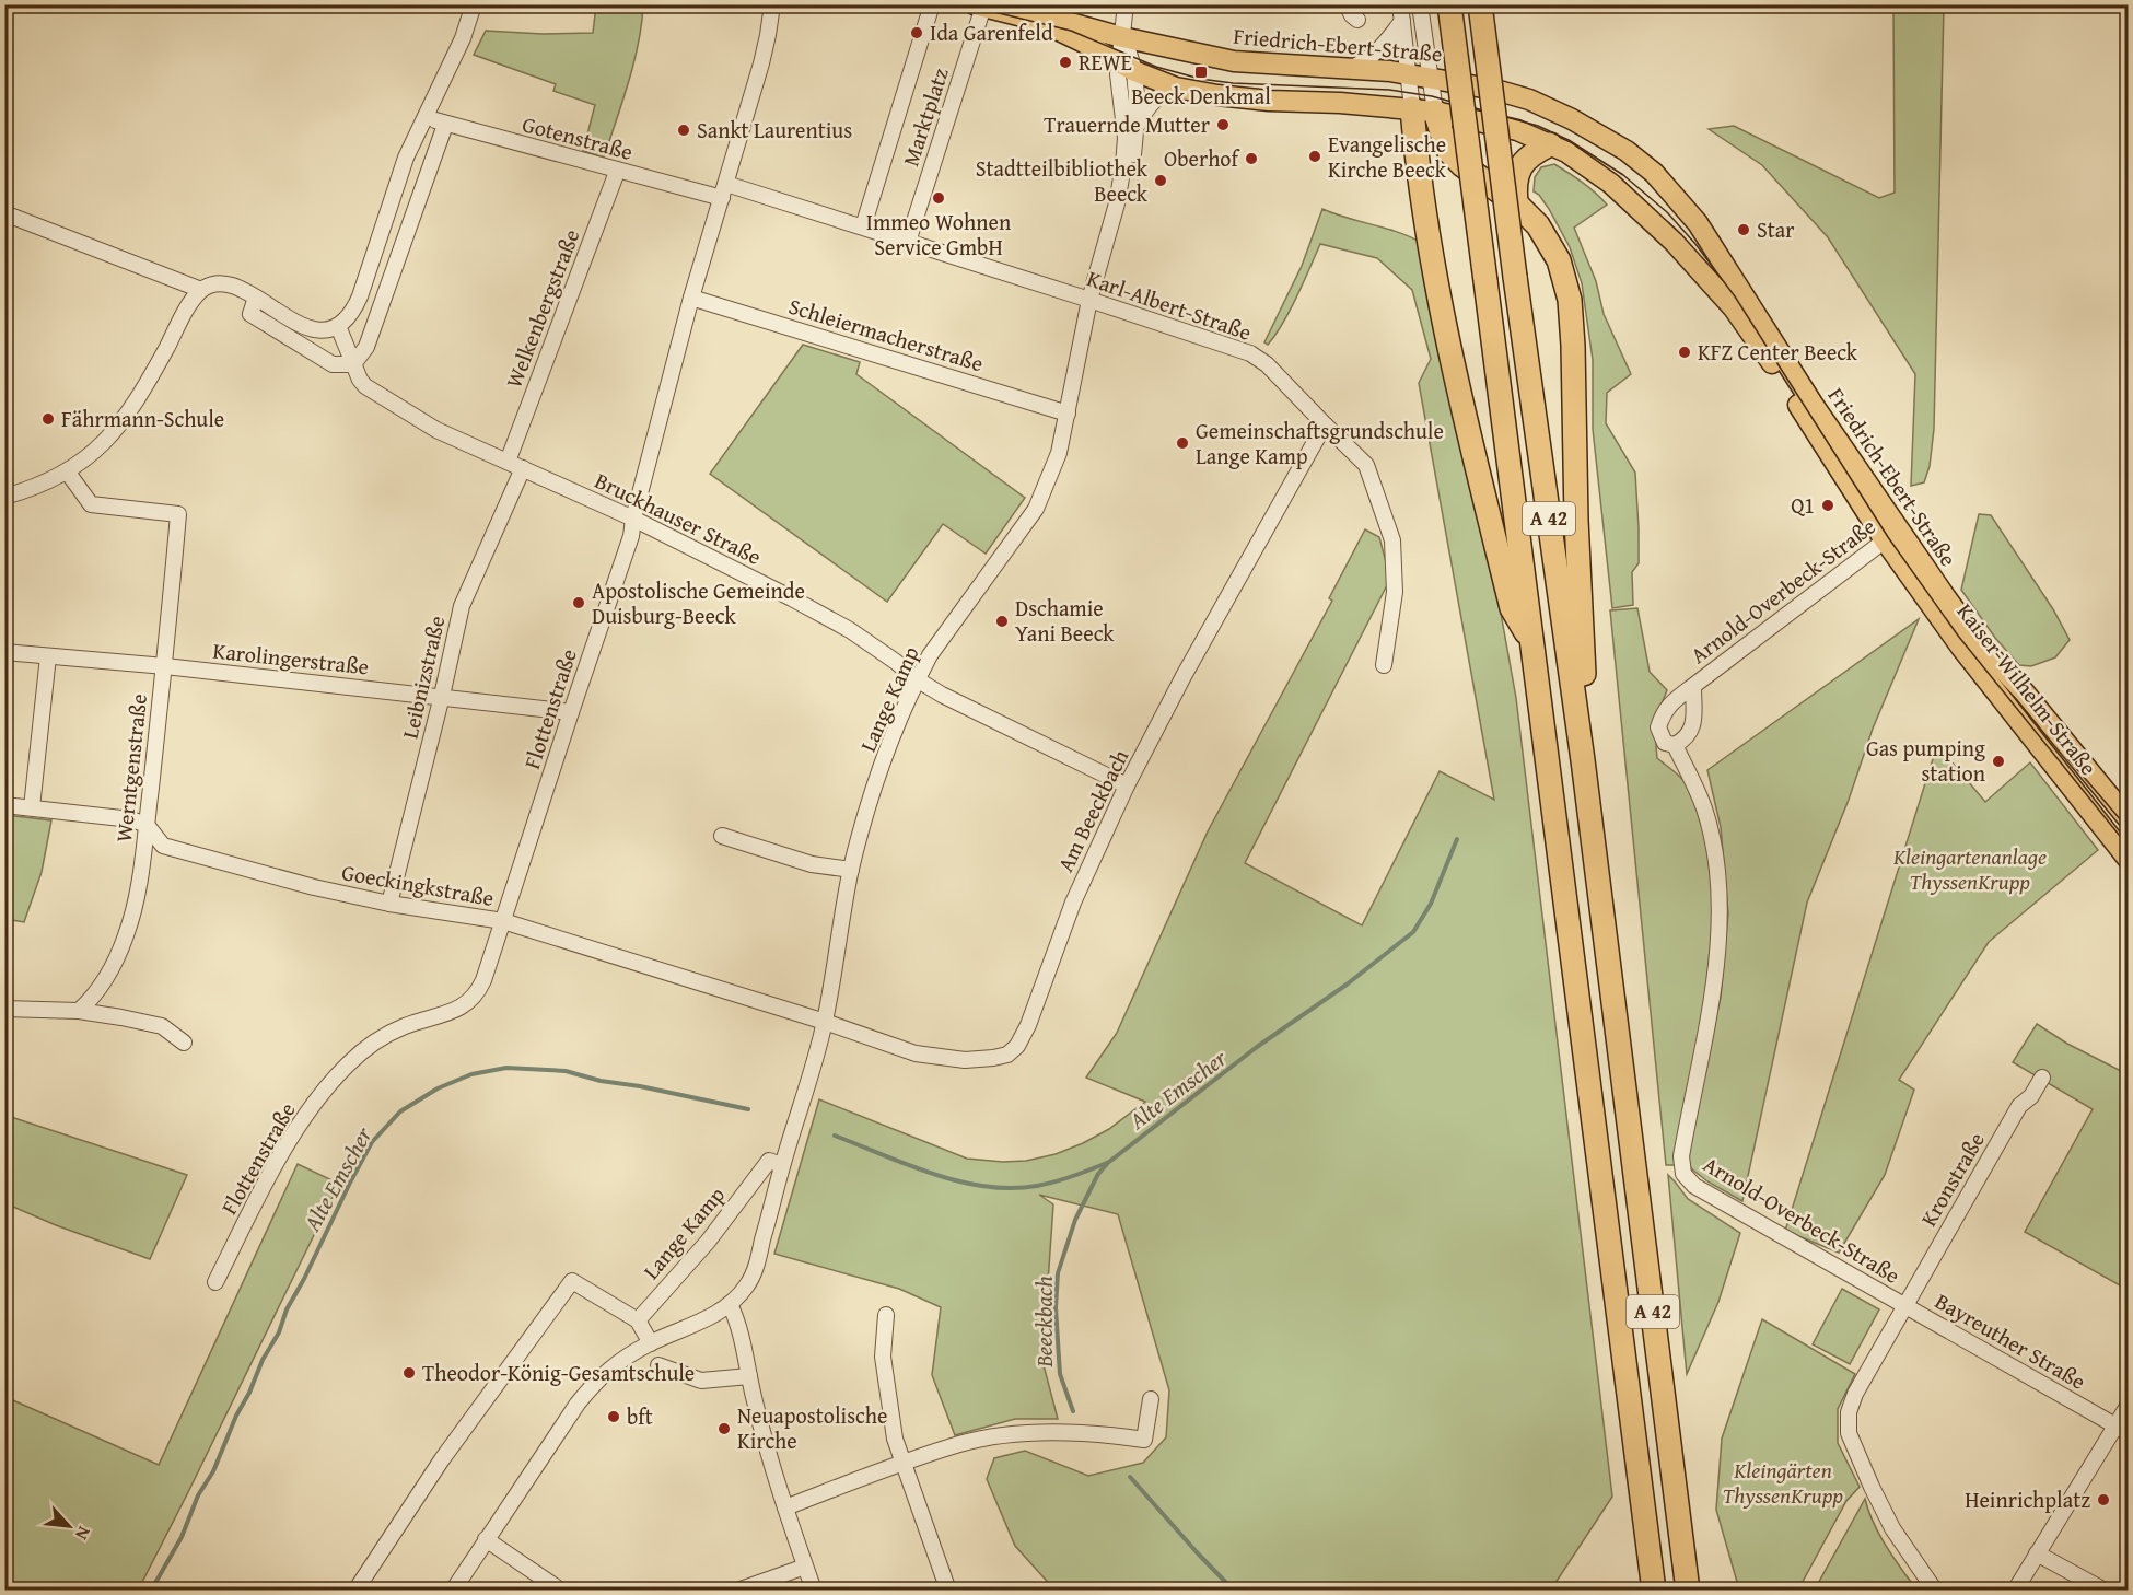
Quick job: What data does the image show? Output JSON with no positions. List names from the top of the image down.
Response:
{
  "streets": {
    "highway": ["A 42"],
    "main road": ["Friedrich-Ebert-Straße", "Kaiser-Wilhelm-Straße"],
    "street": [
      "Marktplatz",
      "Gotenstraße",
      "Karl-Albert-Straße",
      "Welkenbergstraße",
      "Schleiermacherstraße",
      "Bruckhauser Straße",
      "Arnold-Overbeck-Straße",
      "Karolingerstraße",
      "Leibnizstraße",
      "Lange Kamp",
      "Flottenstraße",
      "Werntgenstraße",
      "Am Beeckbach",
      "Goeckingkstraße",
      "Kronstraße",
      "Bayreuther Straße"
    ]
  },
  "crossings": [
    ["Friedrich-Ebert-Straße", "Marktplatz"],
    ["Friedrich-Ebert-Straße", "Arnold-Overbeck-Straße"],
    ["Friedrich-Ebert-Straße", "Kaiser-Wilhelm-Straße"],
    ["Friedrich-Ebert-Straße", "Lange Kamp"],
    ["Marktplatz", "Karl-Albert-Straße"],
    ["Gotenstraße", "Karl-Albert-Straße"],
    ["Gotenstraße", "Welkenbergstraße"],
    ["Gotenstraße", "Flottenstraße"],
    ["Karl-Albert-Straße", "Lange Kamp"],
    ["Karl-Albert-Straße", "Flottenstraße"],
    ["Karl-Albert-Straße", "Am Beeckbach"],
    ["Welkenbergstraße", "Bruckhauser Straße"],
    ["Schleiermacherstraße", "Lange Kamp"],
    ["Schleiermacherstraße", "Flottenstraße"],
    ["Bruckhauser Straße", "Leibnizstraße"],
    ["Bruckhauser Straße", "Lange Kamp"],
    ["Bruckhauser Straße", "Flottenstraße"],
    ["Bruckhauser Straße", "Am Beeckbach"],
    ["Arnold-Overbeck-Straße", "Kronstraße"],
    ["Arnold-Overbeck-Straße", "Bayreuther Straße"],
    ["Karolingerstraße", "Leibnizstraße"],
    ["Karolingerstraße", "Flottenstraße"],
    ["Karolingerstraße", "Werntgenstraße"],
    ["Leibnizstraße", "Goeckingkstraße"],
    ["Lange Kamp", "Am Beeckbach"],
    ["Lange Kamp", "Goeckingkstraße"],
    ["Flottenstraße", "Goeckingkstraße"],
    ["Werntgenstraße", "Goeckingkstraße"],
    ["Am Beeckbach", "Goeckingkstraße"],
    ["Kronstraße", "Bayreuther Straße"]
  ],
  "water": ["Alte Emscher", "Beeckbach"],
  "parks": ["Kleingartenanlage ThyssenKrupp", "Kleingärten ThyssenKrupp"],
  "places": {
    "other": [
      "Ida Garenfeld",
      "REWE",
      "Trauernde Mutter",
      "Sankt Laurentius",
      "Evangelische Kirche Beeck",
      "Oberhof",
      "Stadtteilbibliothek Beeck",
      "Immeo Wohnen Service GmbH",
      "Star",
      "KFZ Center Beeck",
      "Fährmann-Schule",
      "Gemeinschaftsgrundschule Lange Kamp",
      "Q1",
      "Apostolische Gemeinde Duisburg-Beeck",
      "Dschamie Yani Beeck",
      "Gas pumping station",
      "Theodor-König-Gesamtschule",
      "bft",
      "Neuapostolische Kirche",
      "Heinrichplatz"
    ],
    "transit": ["Beeck Denkmal"]
  },
  "north": "bottom right"
}
